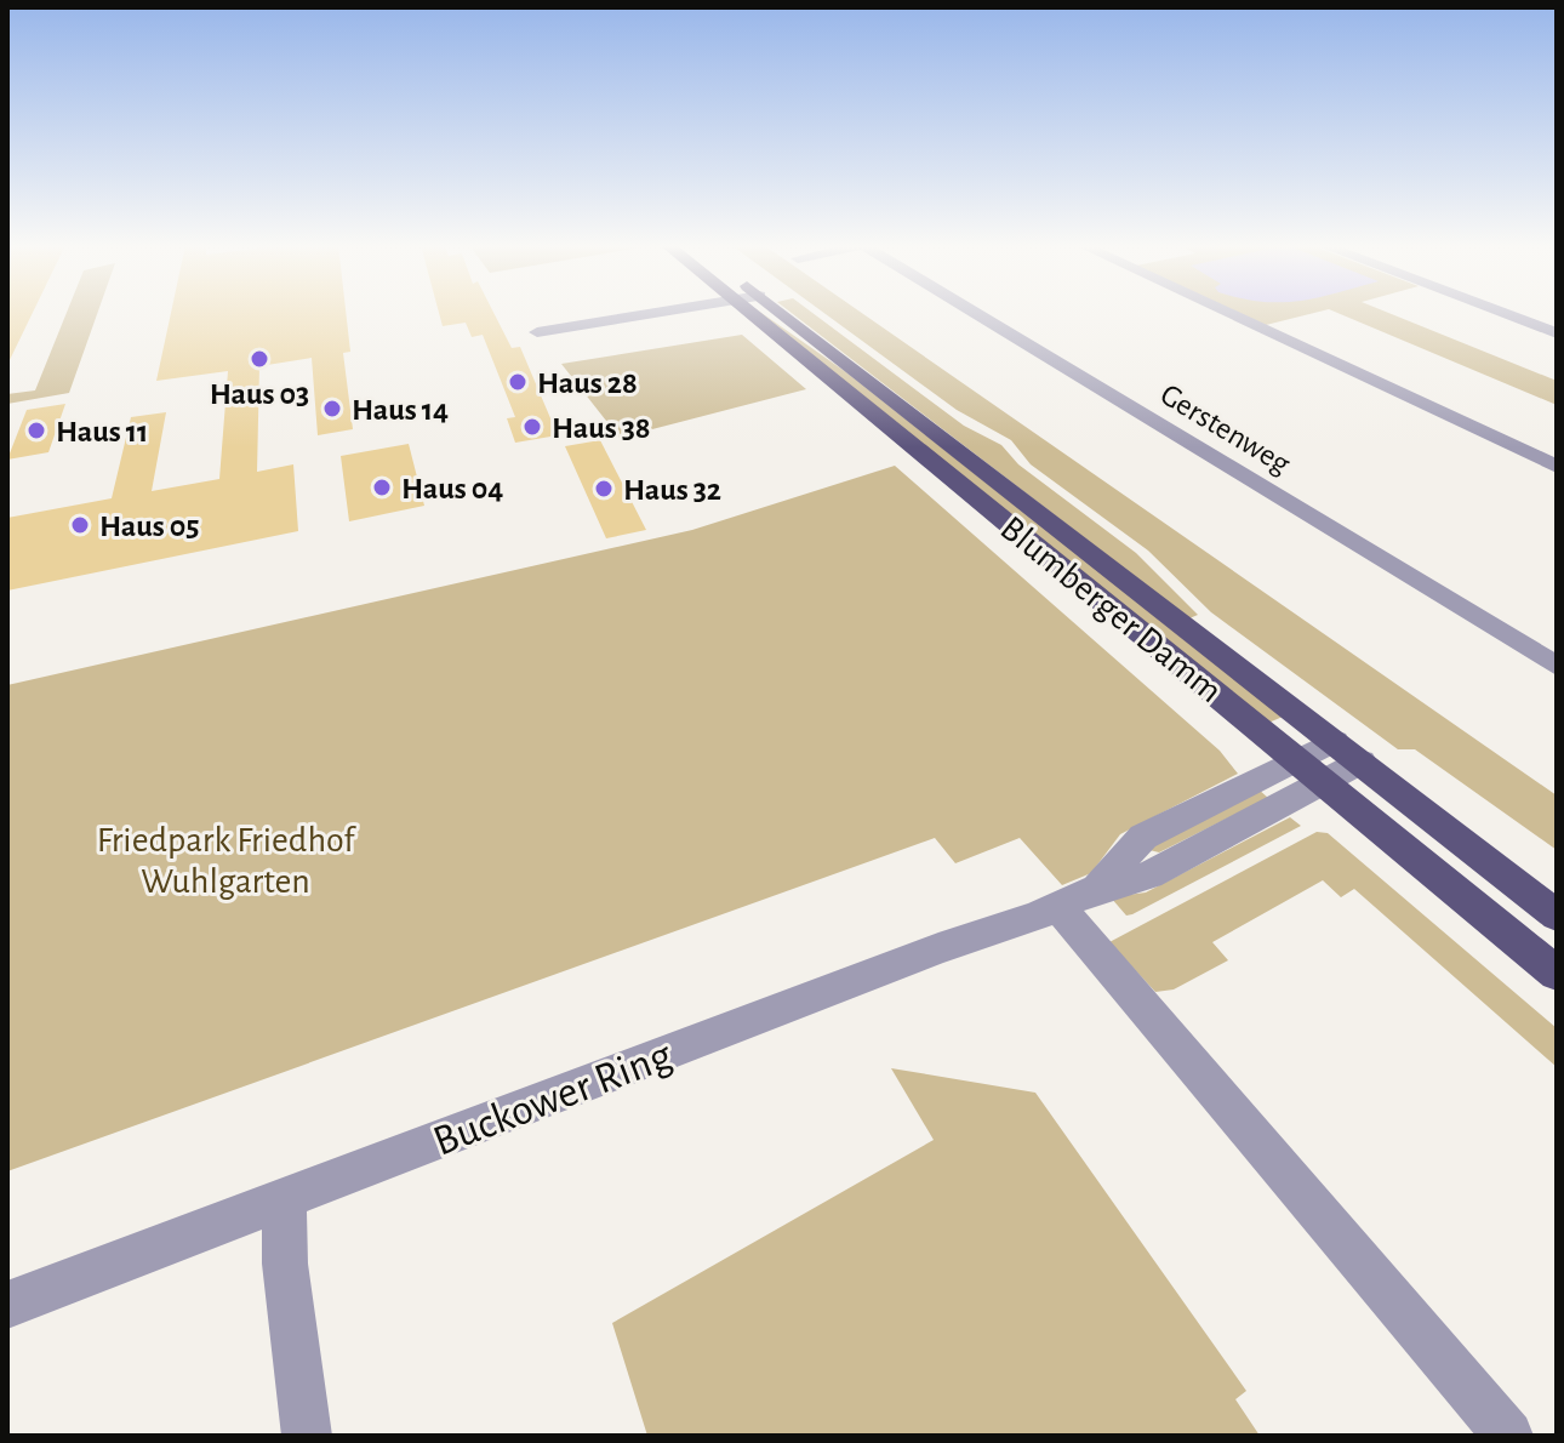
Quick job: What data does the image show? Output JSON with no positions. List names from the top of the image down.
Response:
{
  "streets": {
    "main road": ["Blumberger Damm"],
    "street": ["Gerstenweg", "Buckower Ring"]
  },
  "crossings": [
    ["Blumberger Damm", "Buckower Ring"]
  ],
  "parks": ["Friedpark Friedhof Wuhlgarten"],
  "places": [
    "Haus 03",
    "Haus 28",
    "Haus 14",
    "Haus 38",
    "Haus 11",
    "Haus 04",
    "Haus 32",
    "Haus 05"
  ]
}
